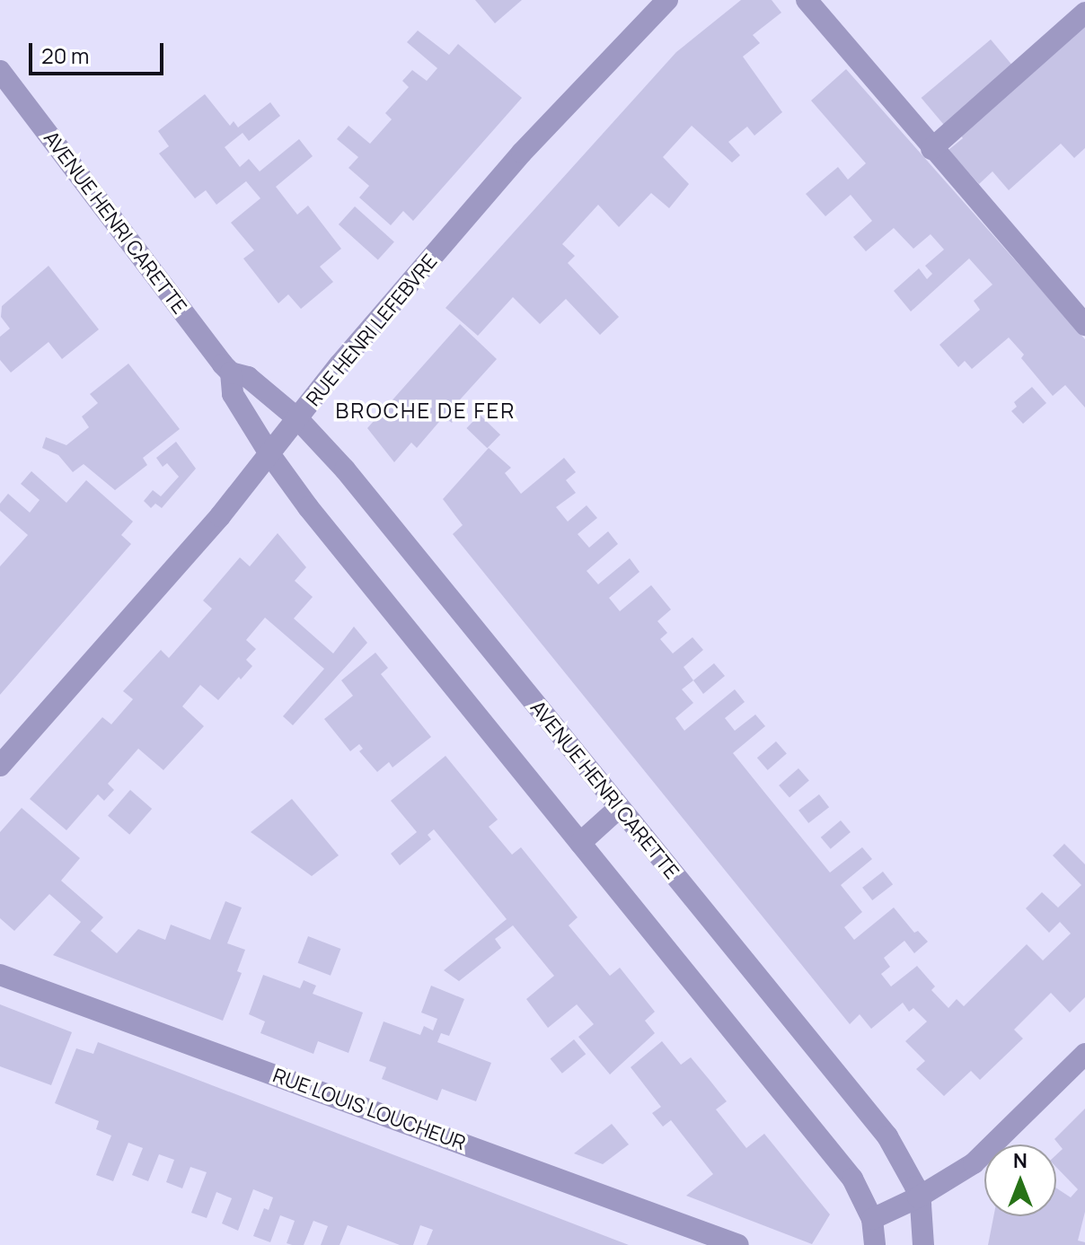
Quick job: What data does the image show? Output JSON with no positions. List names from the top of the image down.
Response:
{
  "streets": {
    "street": ["AVENUE HENRI CARETTE", "RUE HENRI LEFEBVRE", "RUE LOUIS LOUCHEUR"]
  },
  "crossings": [
    ["AVENUE HENRI CARETTE", "RUE HENRI LEFEBVRE"]
  ],
  "districts": ["BROCHE DE FER"],
  "scale_bar": "20 m",
  "north": "top"
}
